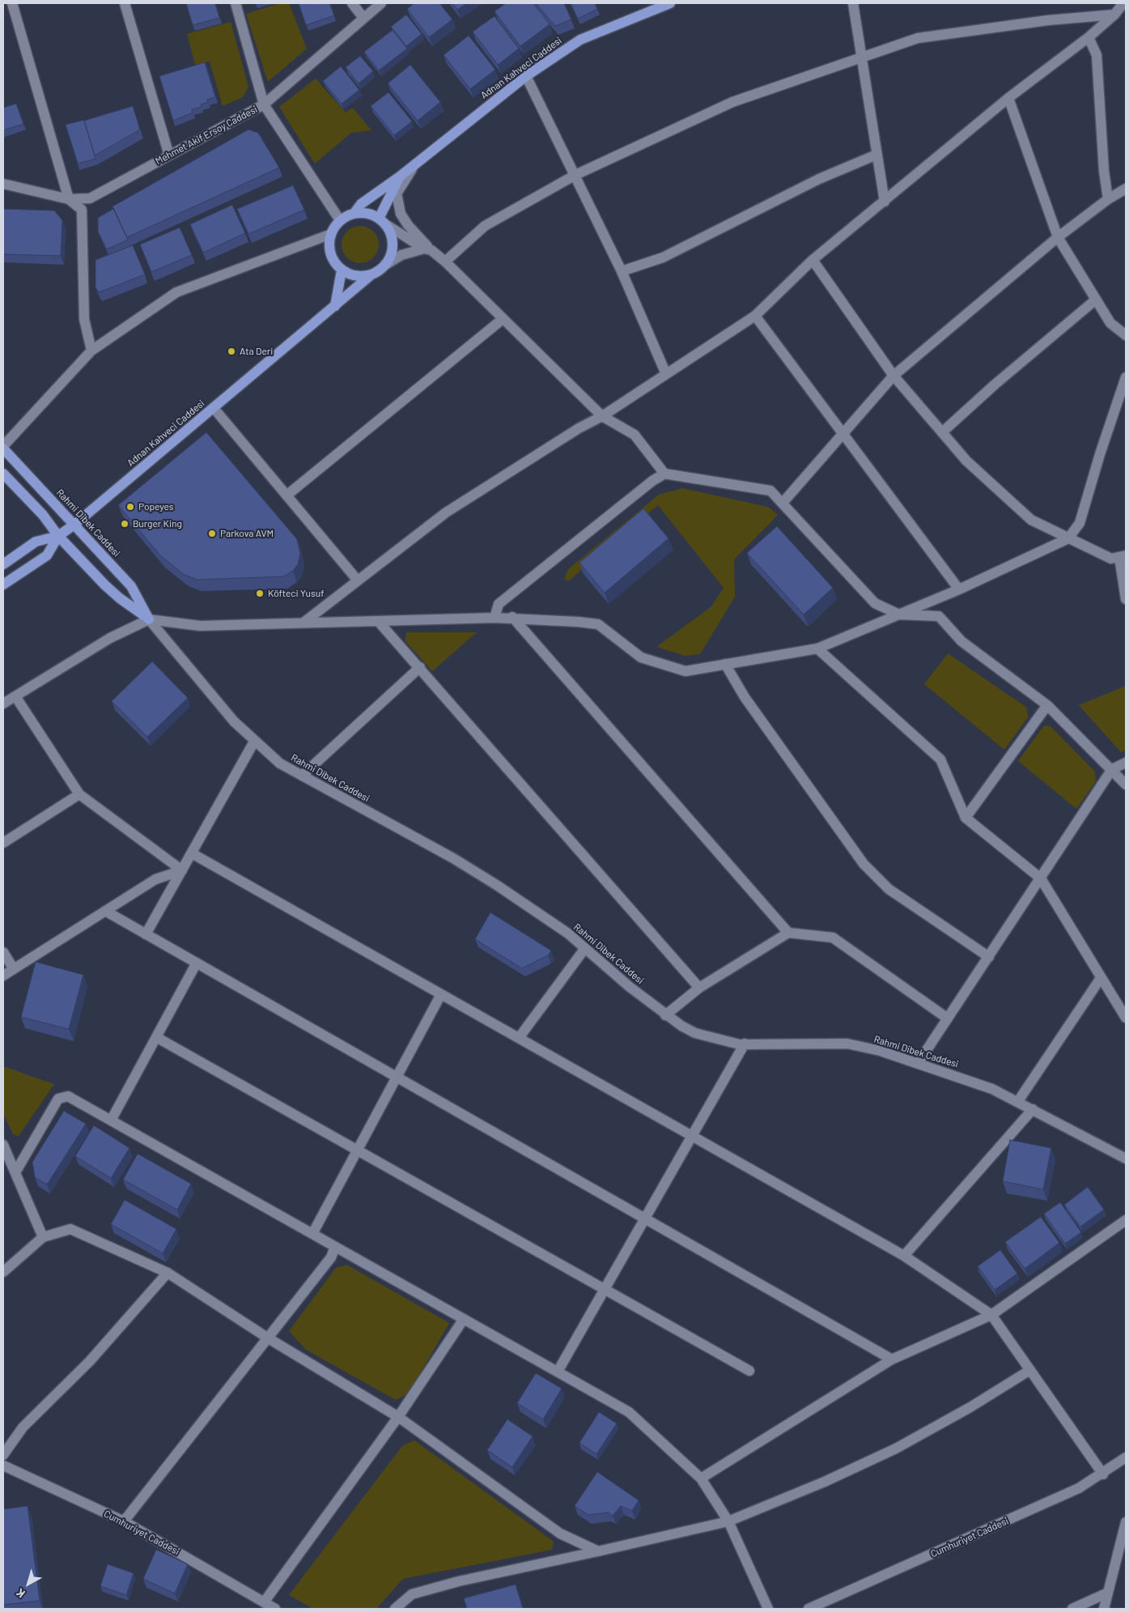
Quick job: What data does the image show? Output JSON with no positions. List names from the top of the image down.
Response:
{
  "streets": {
    "main road": ["Adnan Kahveci Caddesi", "Rahmi Dibek Caddesi"],
    "street": ["Mehmet Akif Ersoy Caddesi", "Cumhuriyet Caddesi"]
  },
  "crossings": [
    ["Adnan Kahveci Caddesi", "Rahmi Dibek Caddesi"]
  ],
  "places": [
    "Ata Deri",
    "Popeyes",
    "Burger King",
    "Parkova AVM",
    "Köfteci Yusuf"
  ],
  "north": "bottom left"
}
